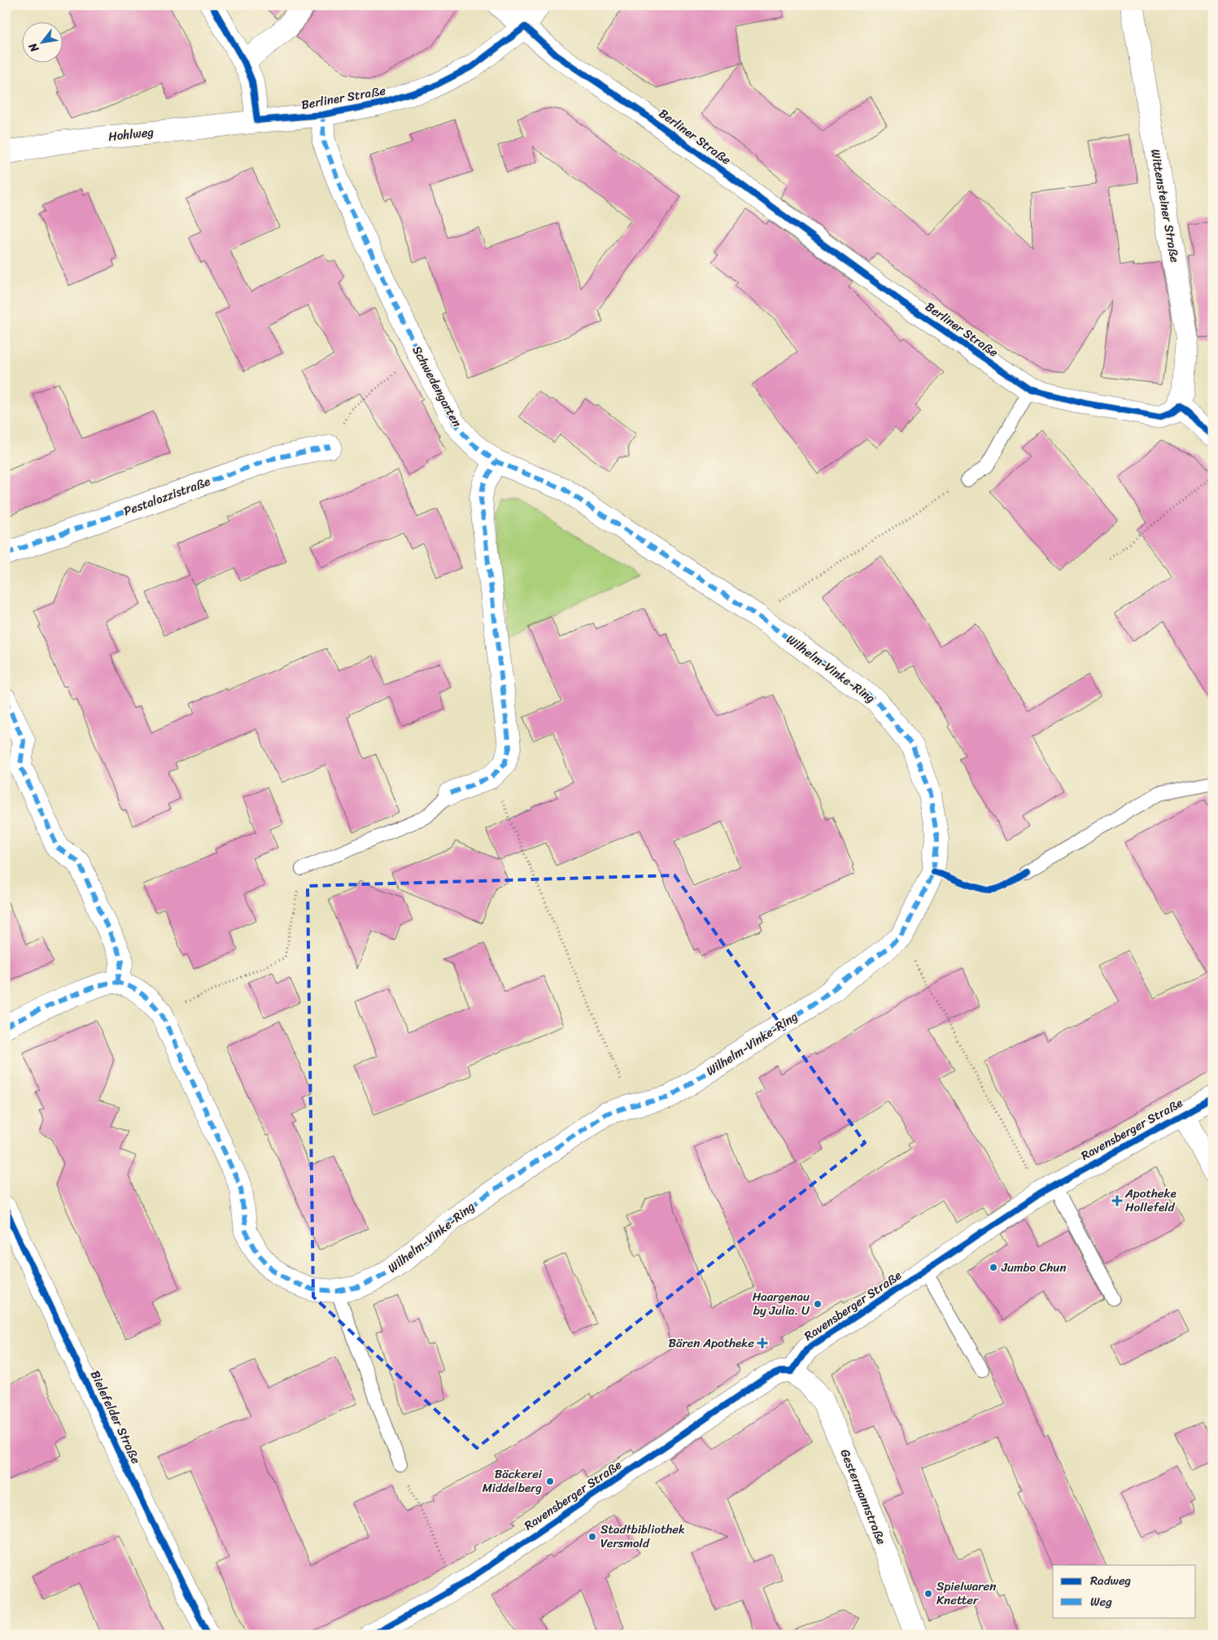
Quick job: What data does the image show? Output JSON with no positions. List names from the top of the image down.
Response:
{
  "streets": {
    "street": [
      "Berliner Straße",
      "Hohlweg",
      "Wittensteiner Straße",
      "Schwedengarten",
      "Pestalozzistraße",
      "Wilhelm-Vinke-Ring",
      "Ravensberger Straße",
      "Bielefelder Straße",
      "Gestermannstraße"
    ]
  },
  "crossings": [
    ["Berliner Straße", "Hohlweg"],
    ["Berliner Straße", "Wittensteiner Straße"],
    ["Berliner Straße", "Schwedengarten"],
    ["Schwedengarten", "Wilhelm-Vinke-Ring"],
    ["Ravensberger Straße", "Gestermannstraße"]
  ],
  "places": {
    "health": ["Apotheke Hollefeld", "Bären Apotheke"],
    "other": [
      "Jumbo Chun",
      "Haargenau by Julia. U",
      "Bäckerei Middelberg",
      "Stadtbibliothek Versmold",
      "Spielwaren Knetter"
    ]
  },
  "legend": ["Radweg", "Weg"],
  "north": "bottom left"
}
